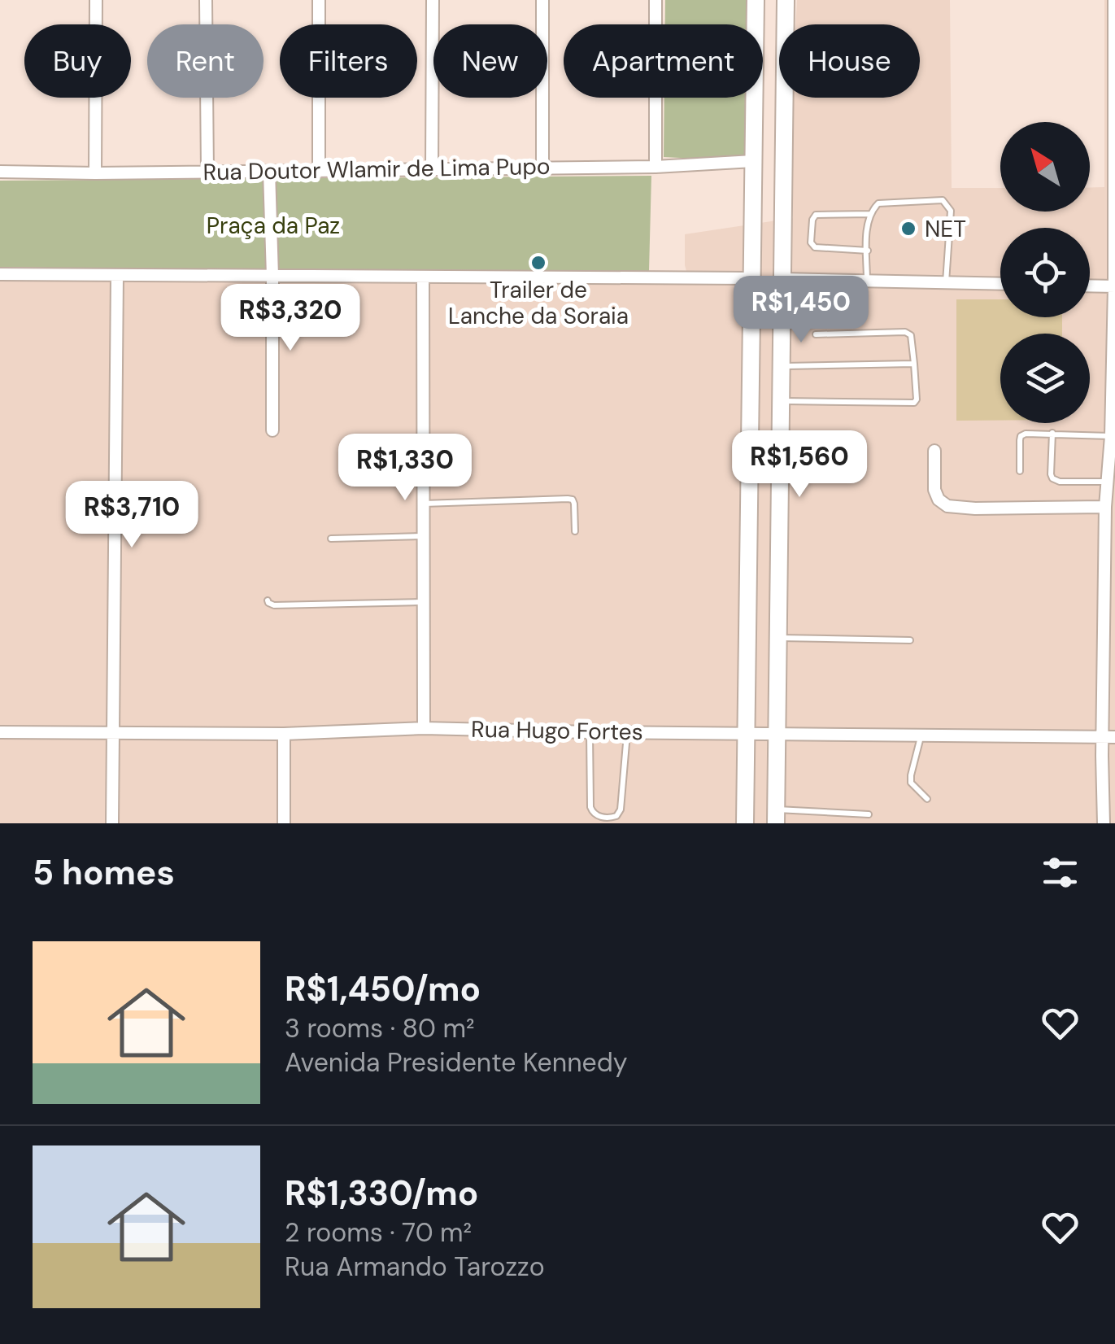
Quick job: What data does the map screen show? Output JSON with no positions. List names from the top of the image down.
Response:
{
  "streets": {
    "street": ["Rua Doutor Wlamir de Lima Pupo", "Rua Hugo Fortes"]
  },
  "parks": ["Praça da Paz"],
  "places": ["NET", "Trailer de Lanche da Soraia"],
  "north": "top left",
  "page": {
    "chip": [
      "Buy",
      "Rent",
      "Filters",
      "New",
      "Apartment",
      "House"
    ],
    "price": [
      "R$1,450",
      "R$3,320",
      "R$1,560",
      "R$1,330",
      "R$3,710"
    ],
    "heading": "5 homes",
    "list": [
      {
        "name": "R$1,450/mo",
        "note": "3 rooms · 80 m² · Avenida Presidente Kennedy"
      },
      {
        "name": "R$1,330/mo",
        "note": "2 rooms · 70 m² · Rua Armando Tarozzo"
      }
    ]
  }
}
